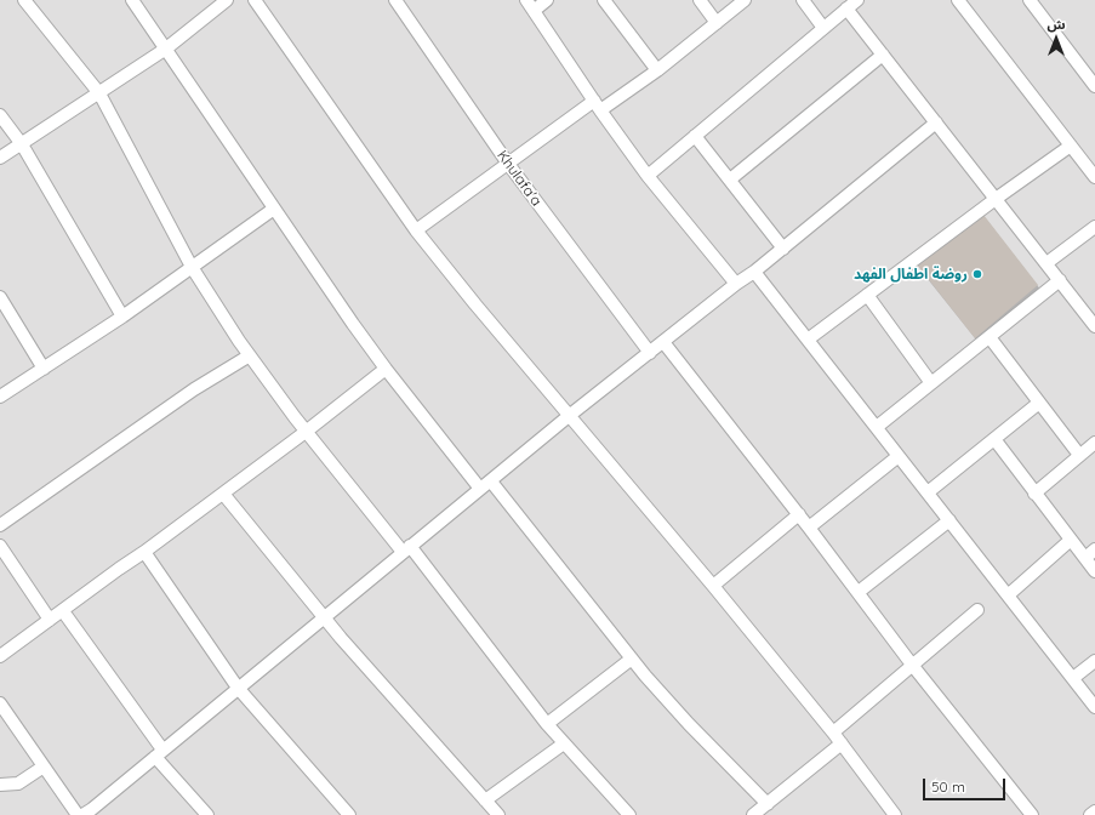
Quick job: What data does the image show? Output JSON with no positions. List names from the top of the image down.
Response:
{
  "streets": {
    "street": ["Khulafa'a"]
  },
  "places": ["روضة اطفال الفهد"],
  "scale_bar": "50 m",
  "north": "top"
}
